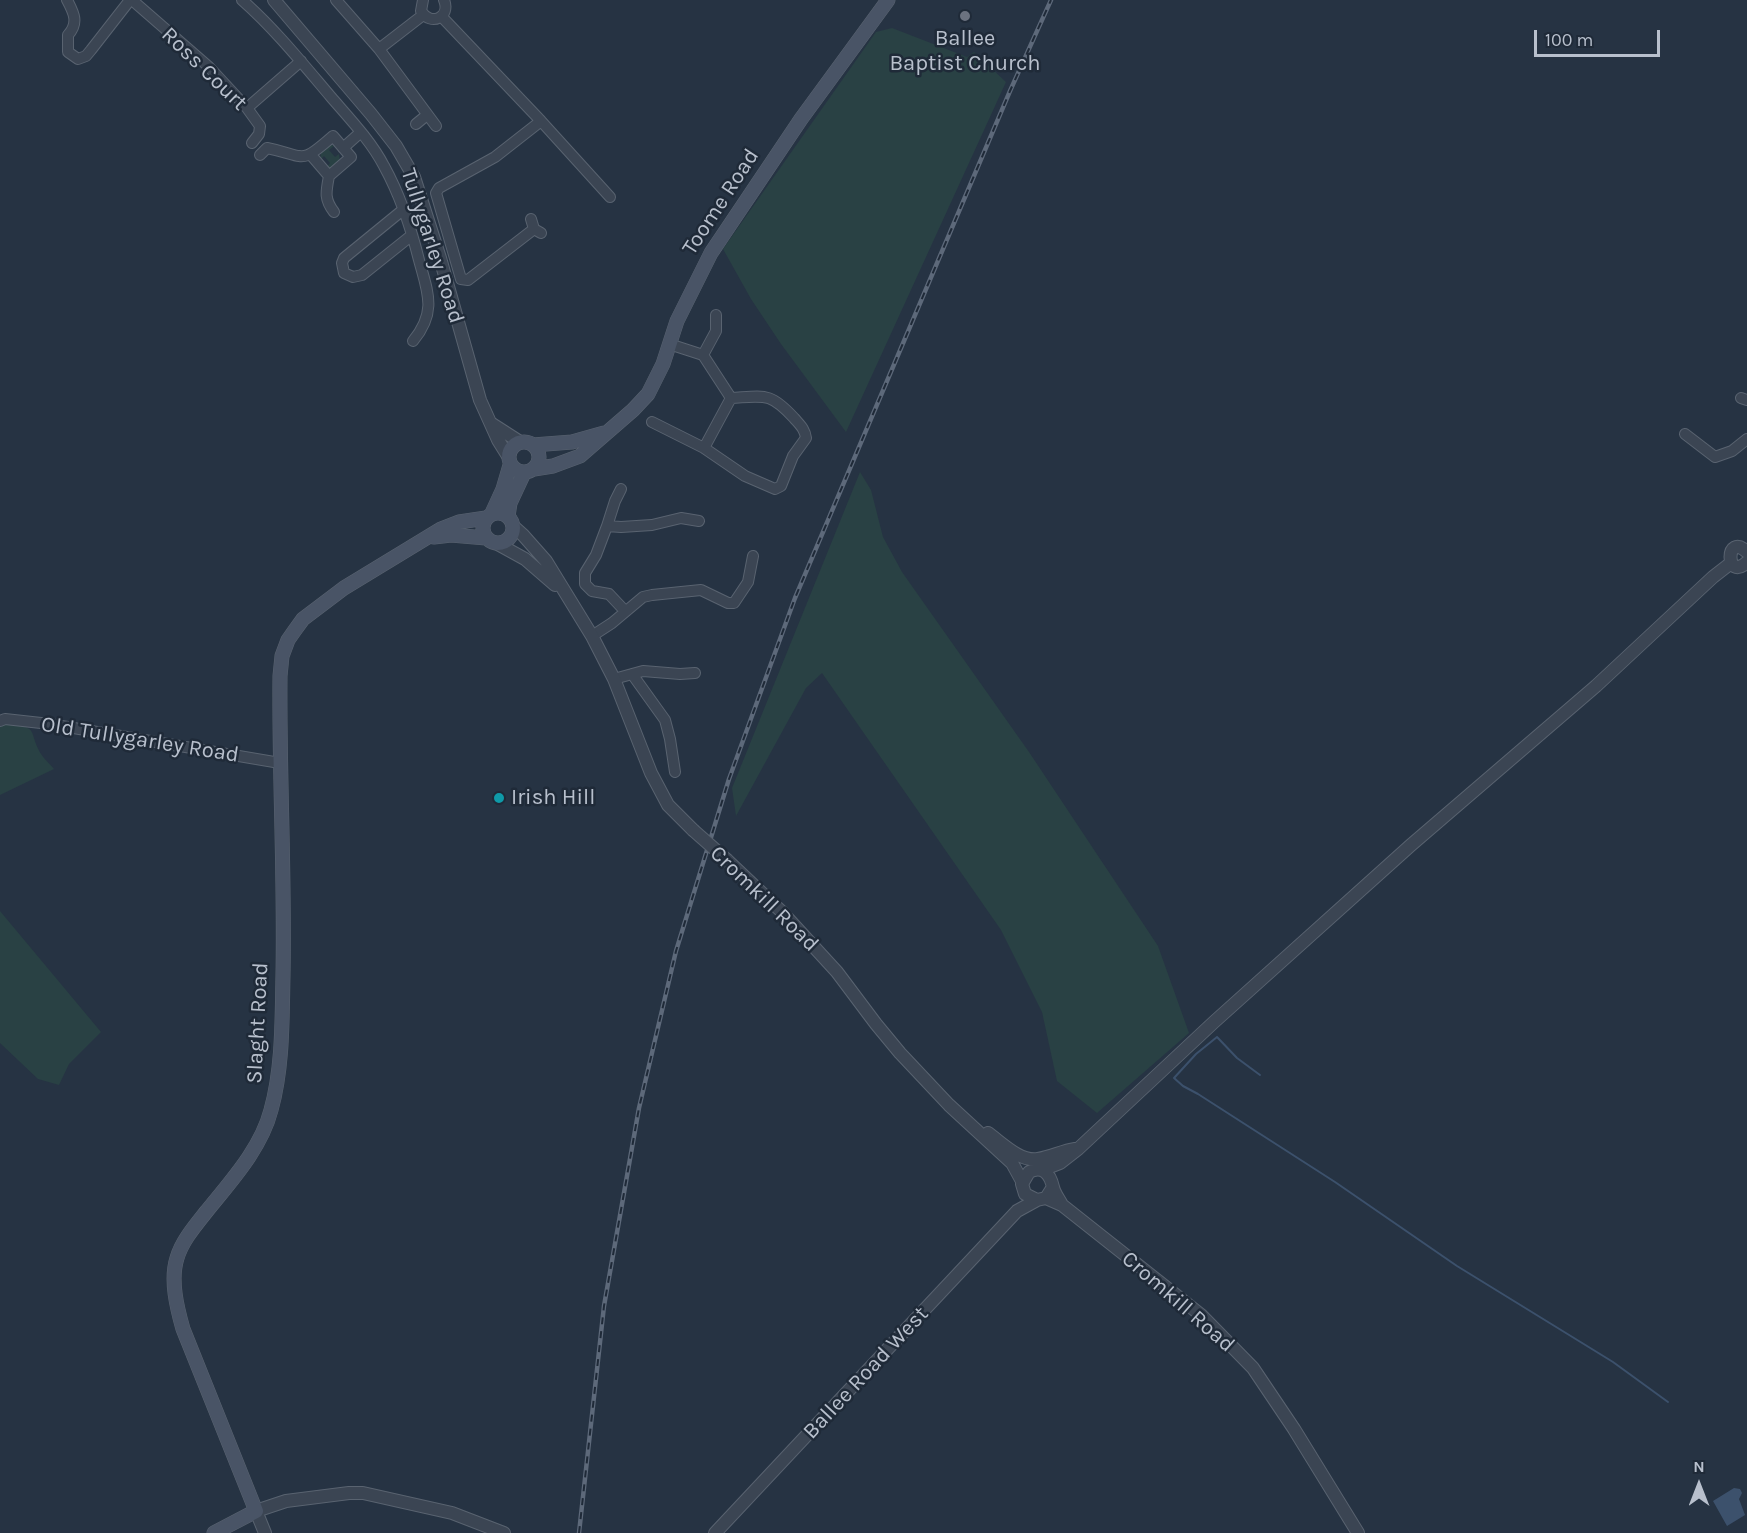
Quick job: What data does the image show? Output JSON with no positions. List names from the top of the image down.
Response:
{
  "streets": {
    "main road": ["Toome Road", "Slaght Road"],
    "street": [
      "Ross Court",
      "Tullygarley Road",
      "Old Tullygarley Road",
      "Cromkill Road",
      "Ballee Road West"
    ]
  },
  "crossings": [
    ["Toome Road", "Tullygarley Road"],
    ["Old Tullygarley Road", "Slaght Road"],
    ["Cromkill Road", "Slaght Road"],
    ["Cromkill Road", "Ballee Road West"]
  ],
  "places": ["Ballee Baptist Church", "Irish Hill"],
  "scale_bar": "100 m",
  "north": "top"
}
